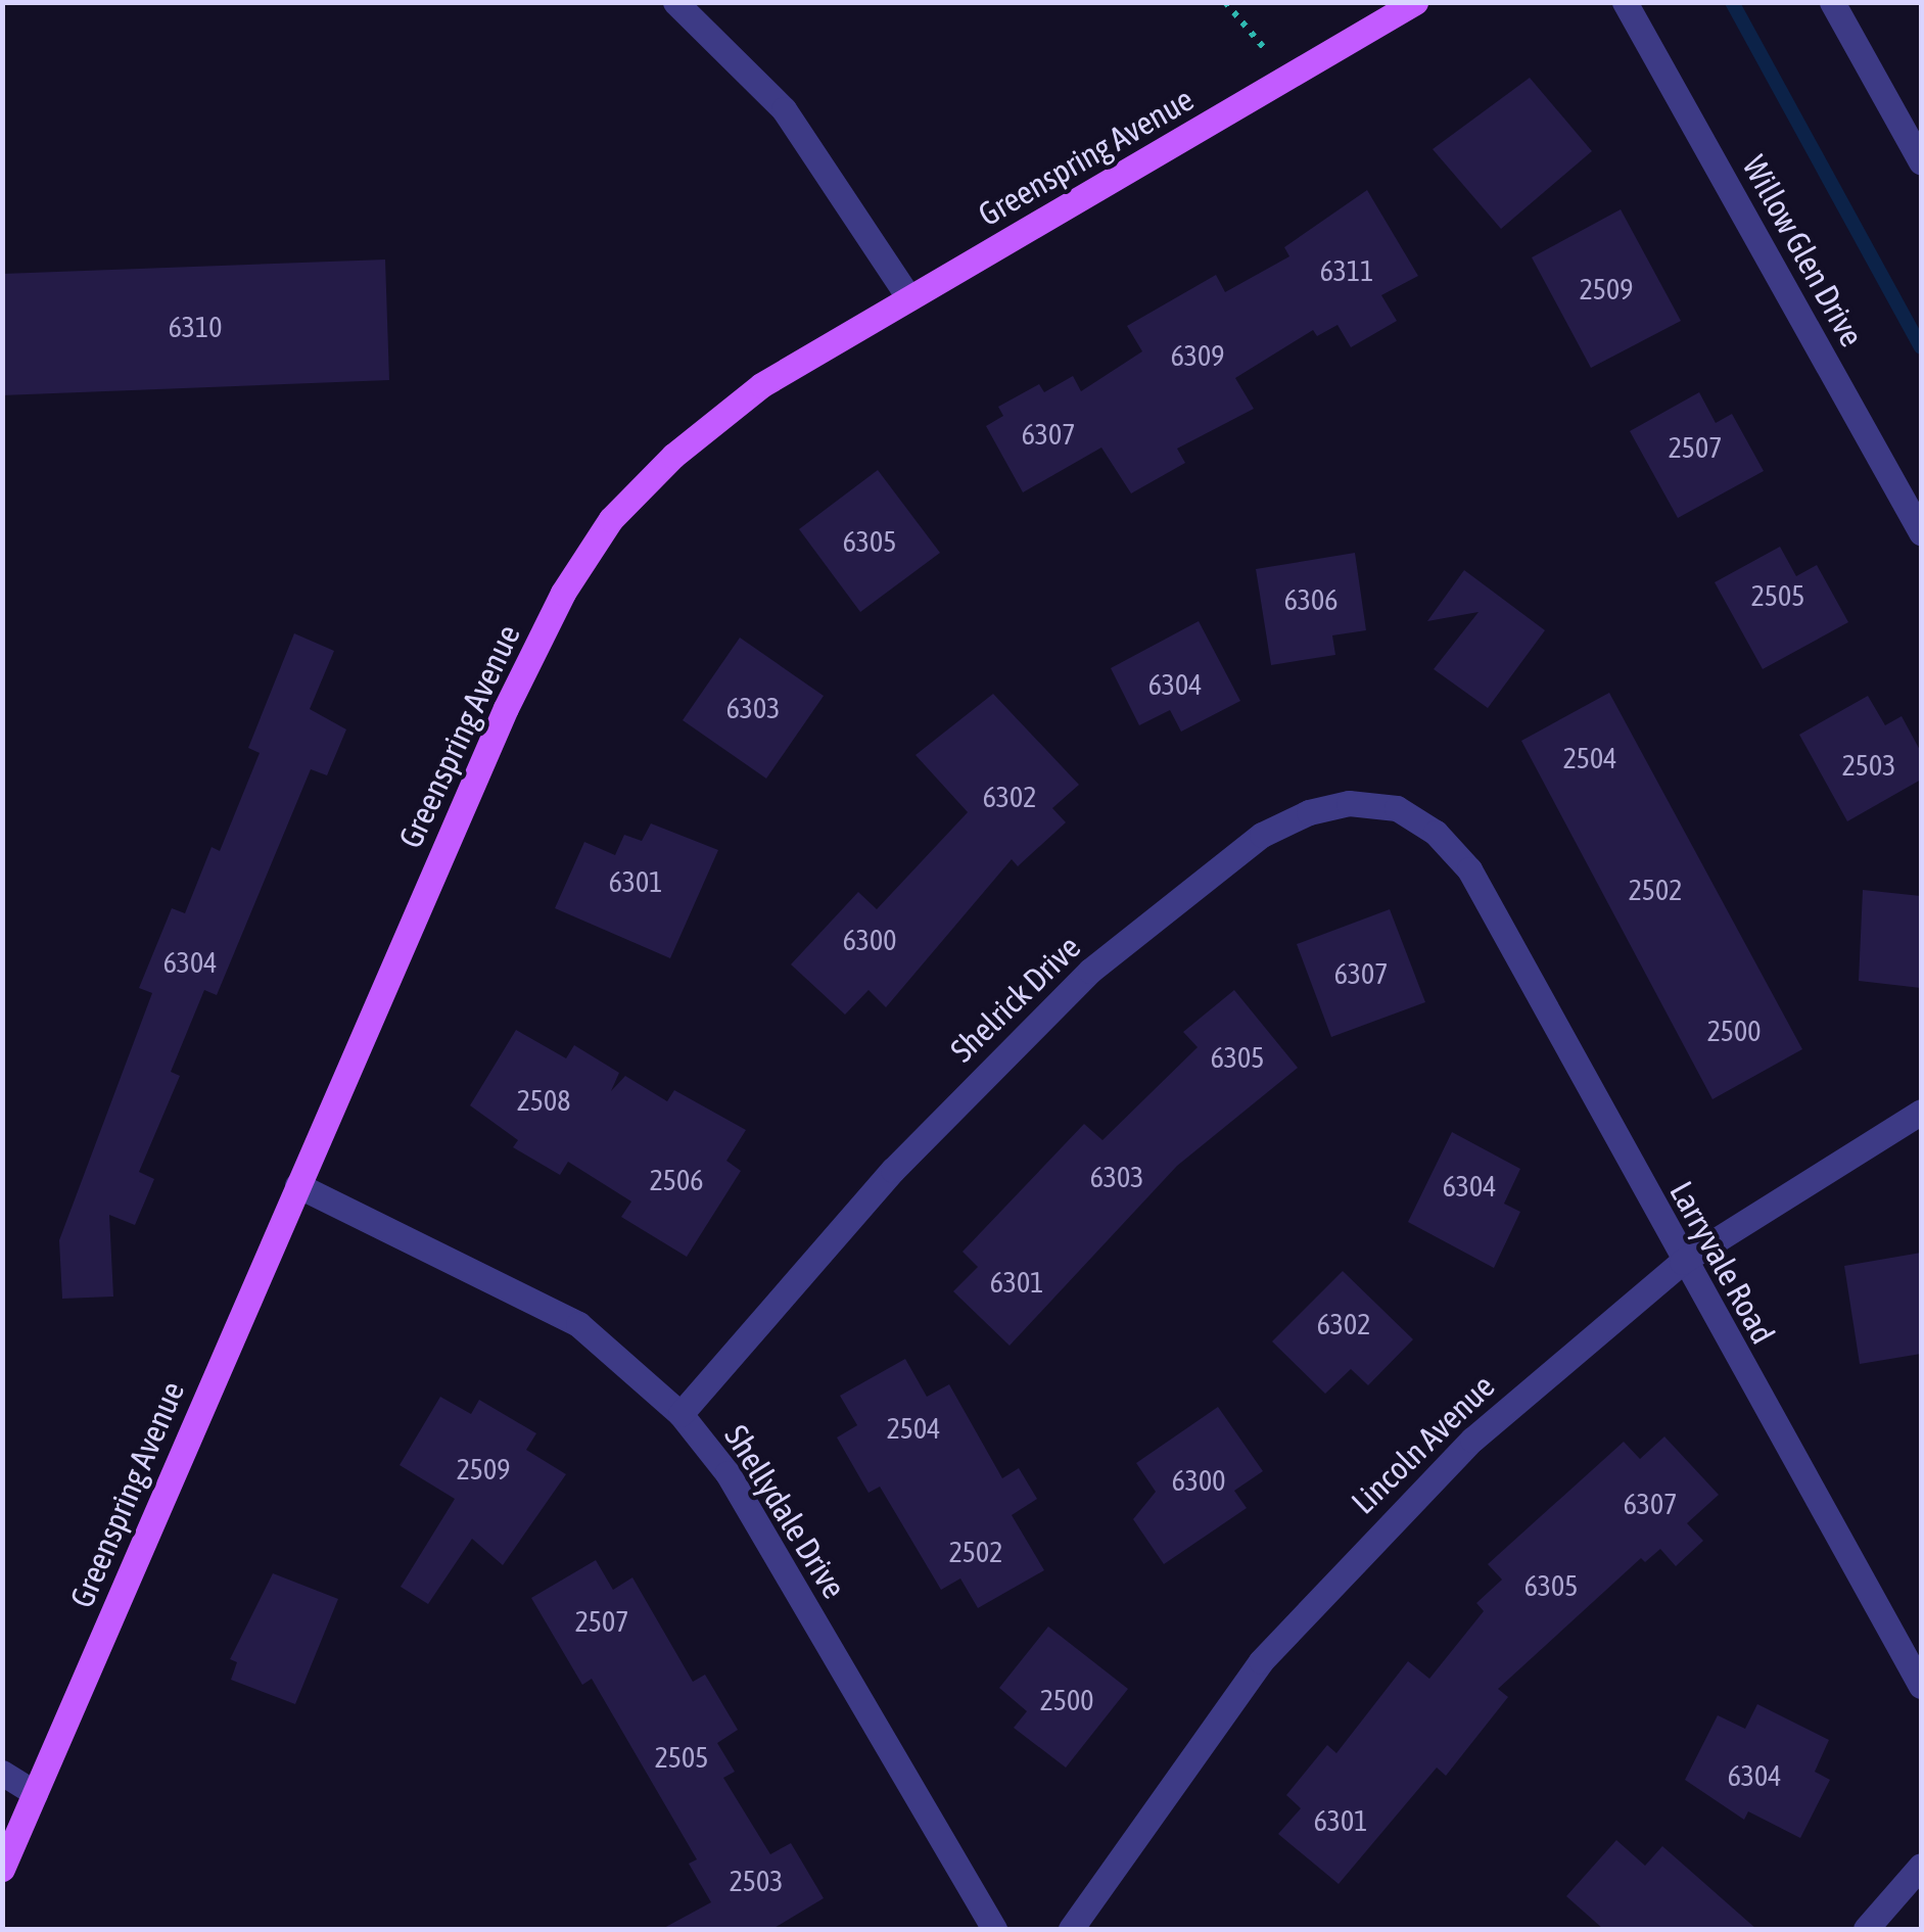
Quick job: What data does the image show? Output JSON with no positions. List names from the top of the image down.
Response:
{
  "streets": {
    "main road": ["Greenspring Avenue"],
    "street": [
      "Willow Glen Drive",
      "Shelrick Drive",
      "Larryvale Road",
      "Lincoln Avenue",
      "Shellydale Drive"
    ]
  },
  "crossings": [
    ["Greenspring Avenue", "Shellydale Drive"],
    ["Shelrick Drive", "Larryvale Road"],
    ["Shelrick Drive", "Shellydale Drive"],
    ["Larryvale Road", "Lincoln Avenue"]
  ],
  "house_numbers": [
    "6311",
    "2509",
    "6310",
    "6309",
    "6307",
    "2507",
    "6305",
    "2505",
    "6306",
    "6304",
    "6303",
    "2504",
    "2503",
    "6302",
    "6301",
    "2502",
    "6300",
    "6304",
    "6307",
    "2500",
    "6305",
    "2508",
    "6303",
    "2506",
    "6304",
    "6301",
    "6302",
    "2504",
    "2509",
    "6300",
    "6307",
    "2502",
    "6305",
    "2507",
    "2500",
    "2505",
    "6304",
    "6301",
    "2503"
  ]
}
